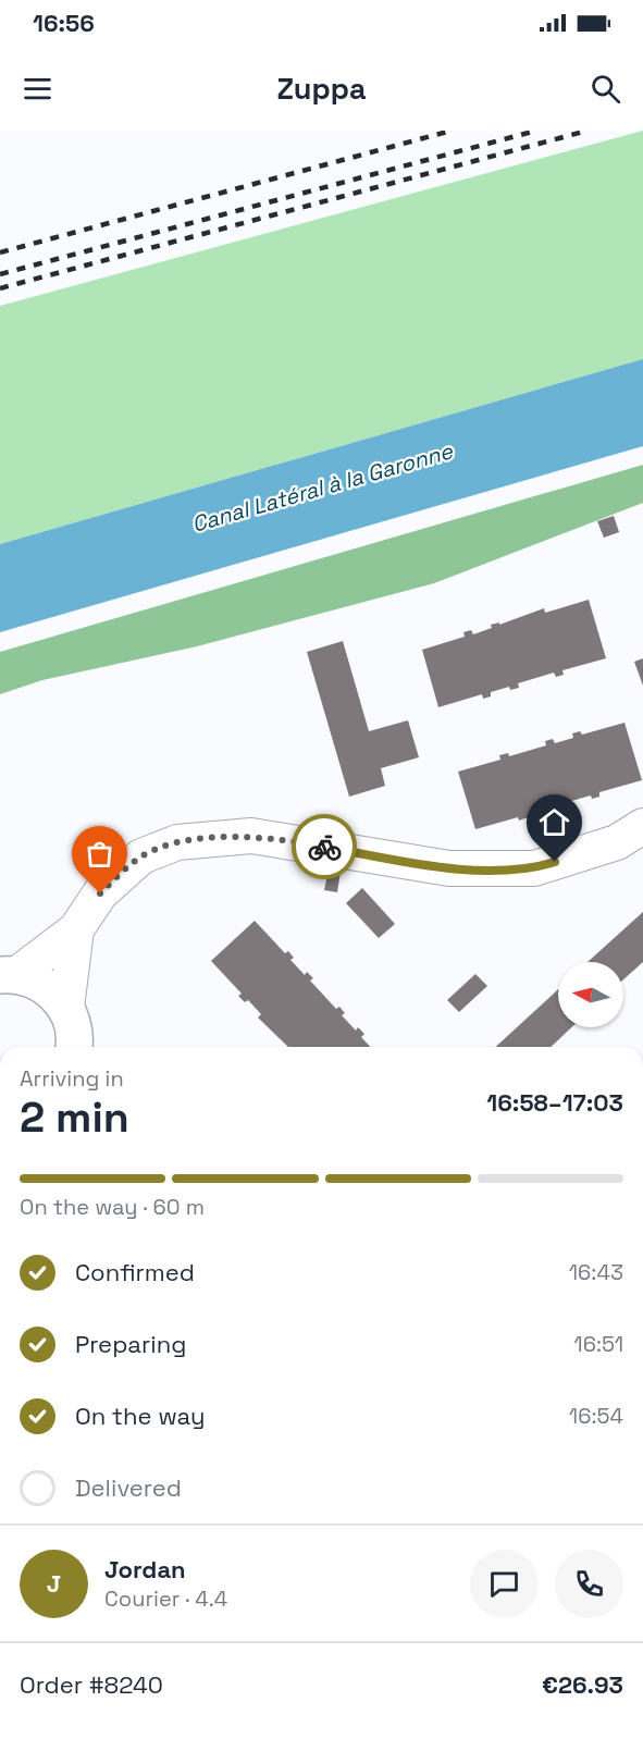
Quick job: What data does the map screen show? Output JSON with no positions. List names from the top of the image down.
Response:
{
  "water": ["Canal Latéral à la Garonne"],
  "north": "left",
  "page": {
    "status": "16:56",
    "header": "Zuppa",
    "heading": ["2 min", "Arriving in", "16:58–17:03"],
    "panel": [
      "Jordan",
      "Courier · 4.4",
      "Order #8240",
      "€26.93"
    ],
    "bar": "On the way · 60 m",
    "list": [
      ["Confirmed", "16:43"],
      ["Preparing", "16:51"],
      ["On the way", "16:54"],
      "Delivered"
    ],
    "round": "J"
  }
}
